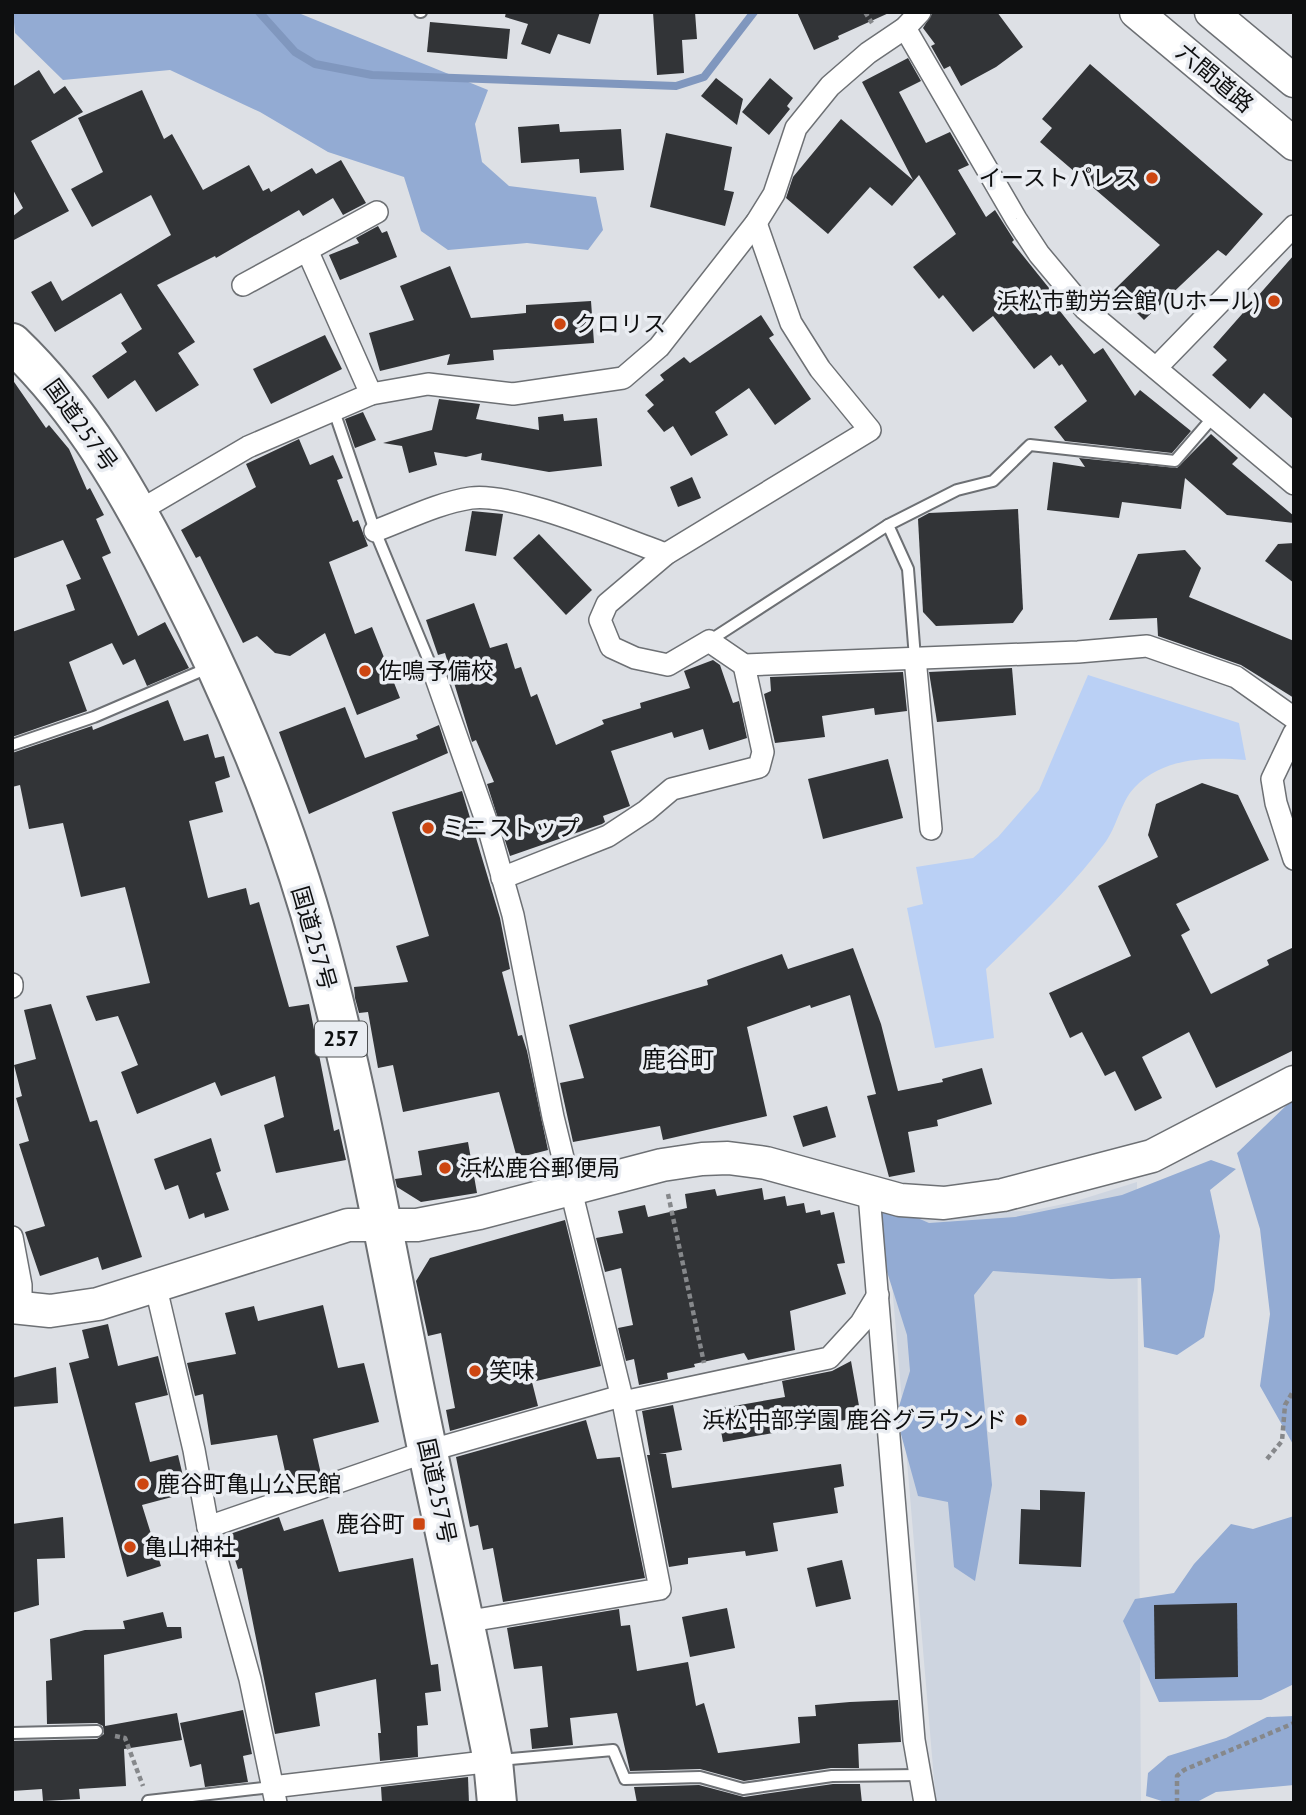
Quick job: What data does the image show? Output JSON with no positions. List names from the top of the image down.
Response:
{
  "streets": {
    "highway": ["国道257号", "257"],
    "street": ["六間道路"]
  },
  "districts": ["鹿谷町"],
  "places": {
    "other": [
      "イーストパレス",
      "浜松市勤労会館 (Uホール)",
      "クロリス",
      "佐鳴予備校",
      "ミニストップ",
      "浜松鹿谷郵便局",
      "笑味",
      "浜松中部学園 鹿谷グラウンド",
      "鹿谷町亀山公民館",
      "亀山神社"
    ],
    "transit": ["鹿谷町"]
  }
}
